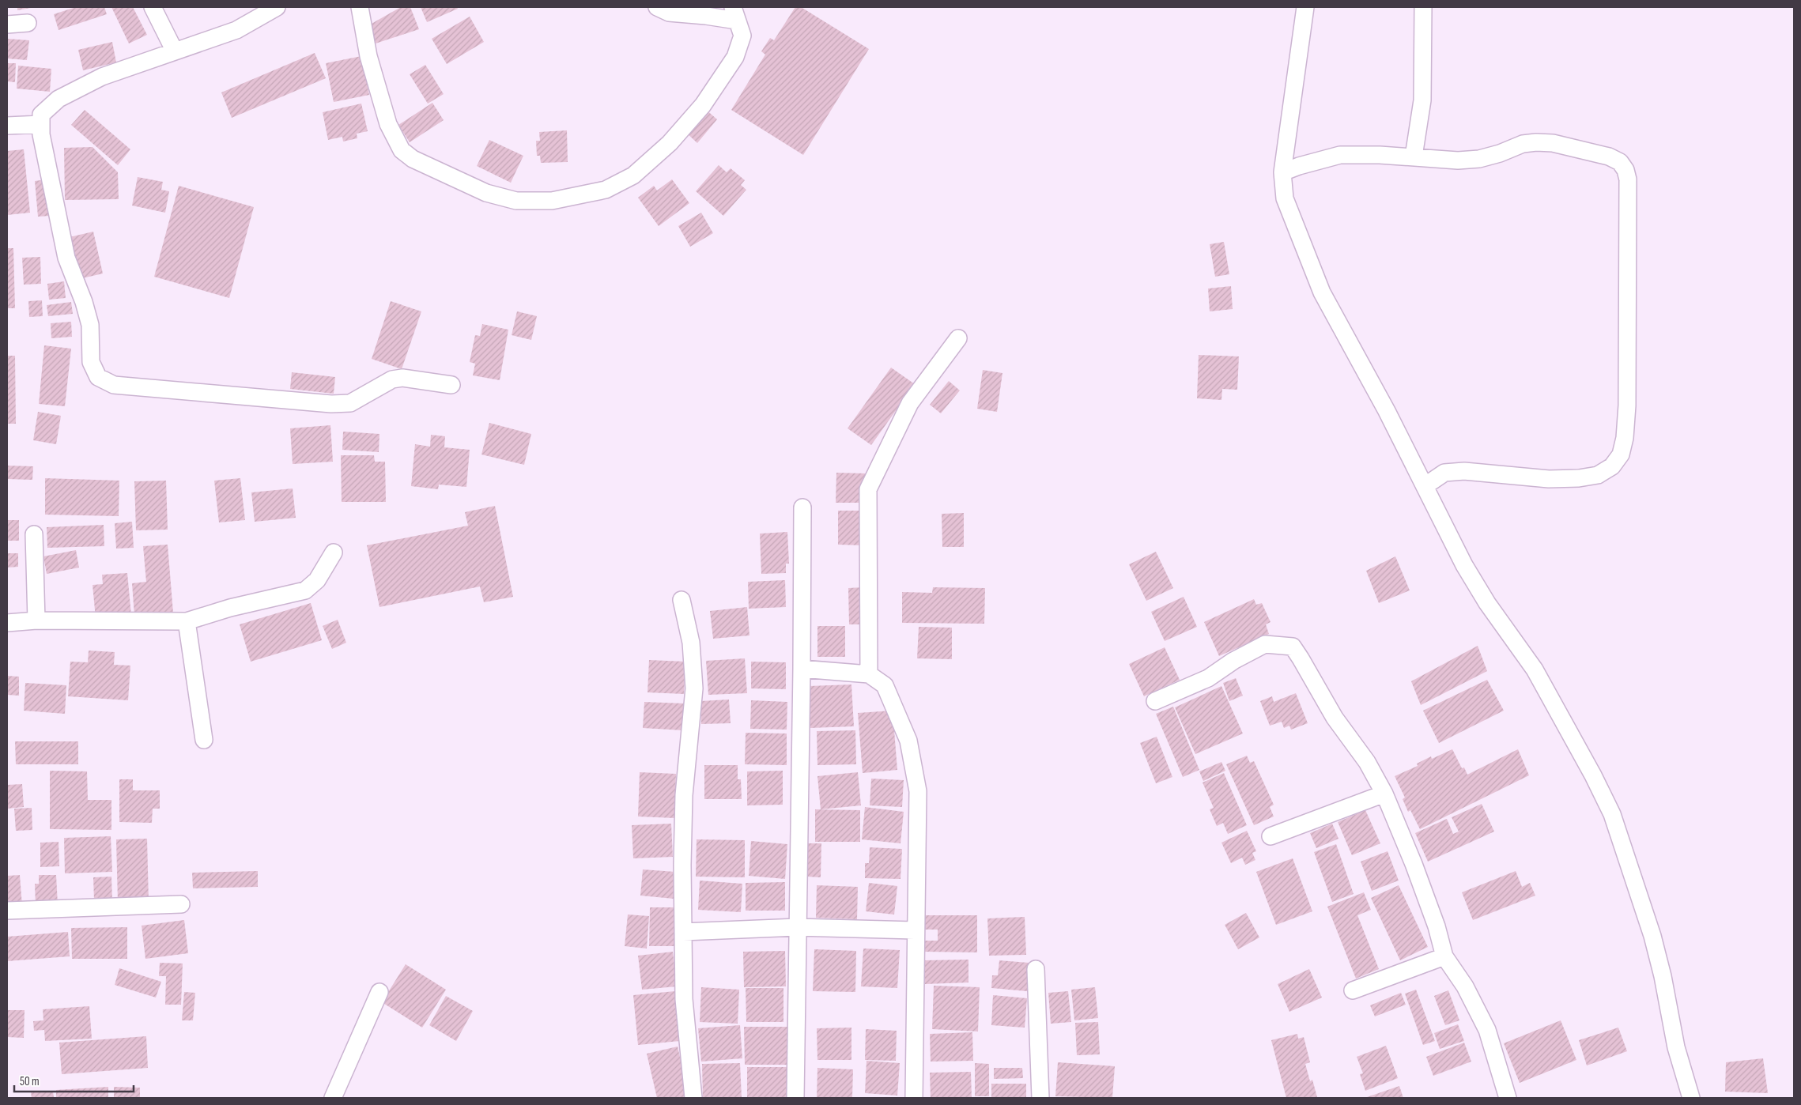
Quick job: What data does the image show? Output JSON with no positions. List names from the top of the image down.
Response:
{
  "scale_bar": "50 m"
}
